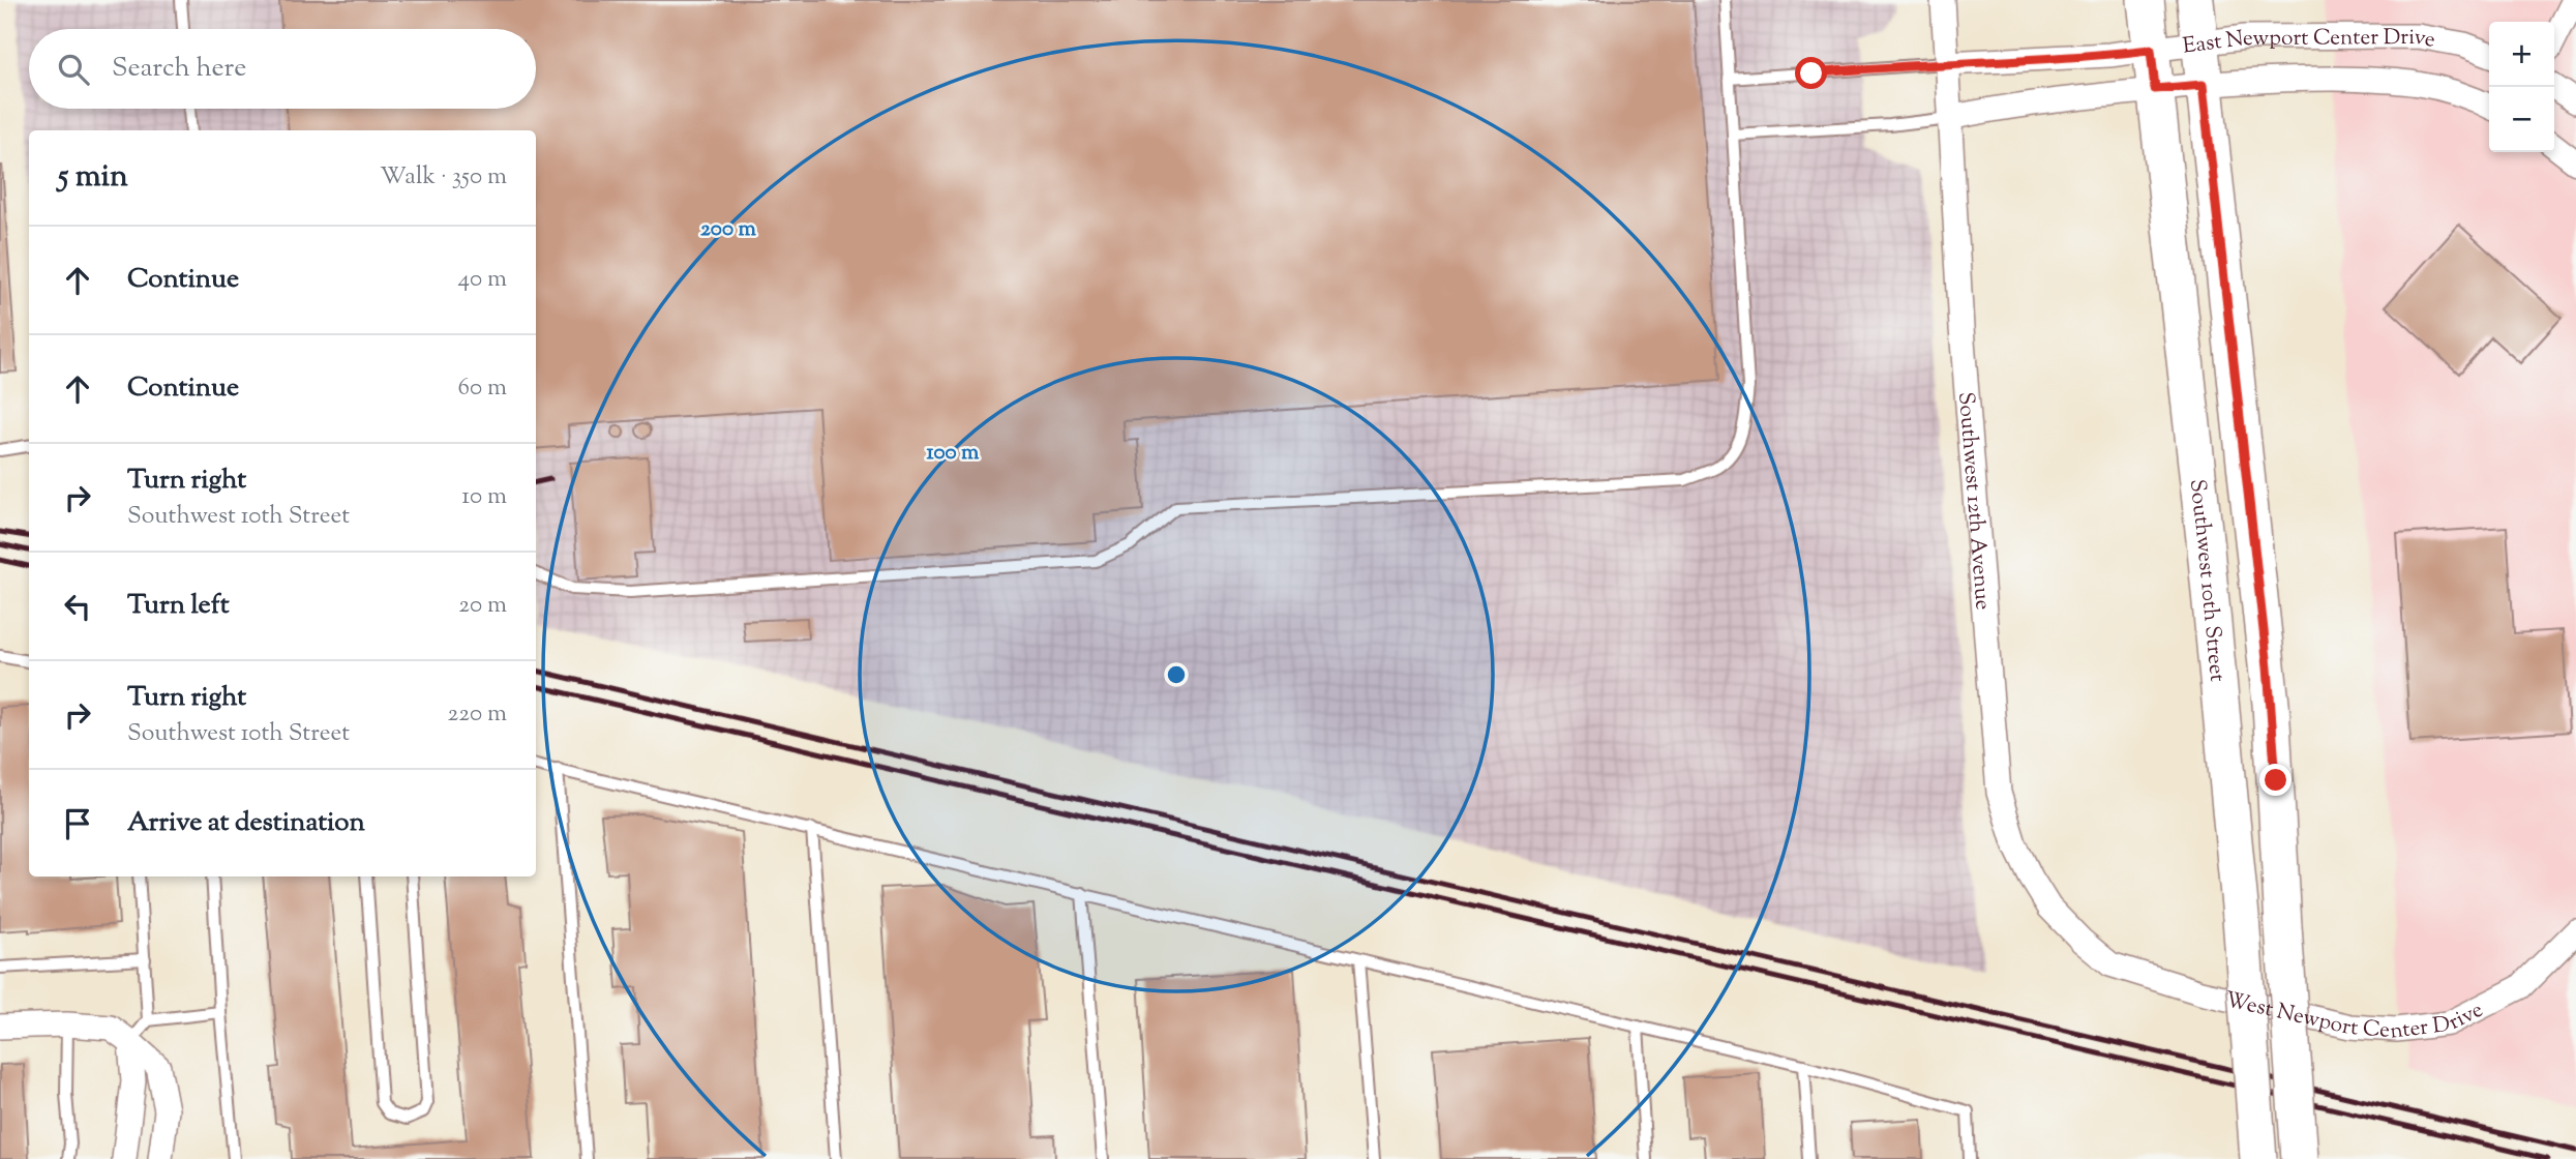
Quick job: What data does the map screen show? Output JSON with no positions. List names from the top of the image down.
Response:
{
  "streets": {
    "main road": ["Southwest 10th Street"],
    "street": ["East Newport Center Drive", "Southwest 12th Avenue", "West Newport Center Drive"]
  },
  "crossings": [
    ["East Newport Center Drive", "Southwest 12th Avenue"],
    ["East Newport Center Drive", "Southwest 10th Street"],
    ["Southwest 12th Avenue", "West Newport Center Drive"]
  ],
  "page": {
    "map_buttons": ["+", "−"],
    "search": "Search here",
    "heading": ["5 min", "Walk · 350 m"],
    "list": [
      ["Continue", "40 m"],
      ["Continue", "60 m"],
      ["Turn right", "Southwest 10th Street", "10 m"],
      ["Turn left", "20 m"],
      ["Turn right", "Southwest 10th Street", "220 m"],
      "Arrive at destination"
    ]
  },
  "rings": ["200 m", "100 m"]
}
